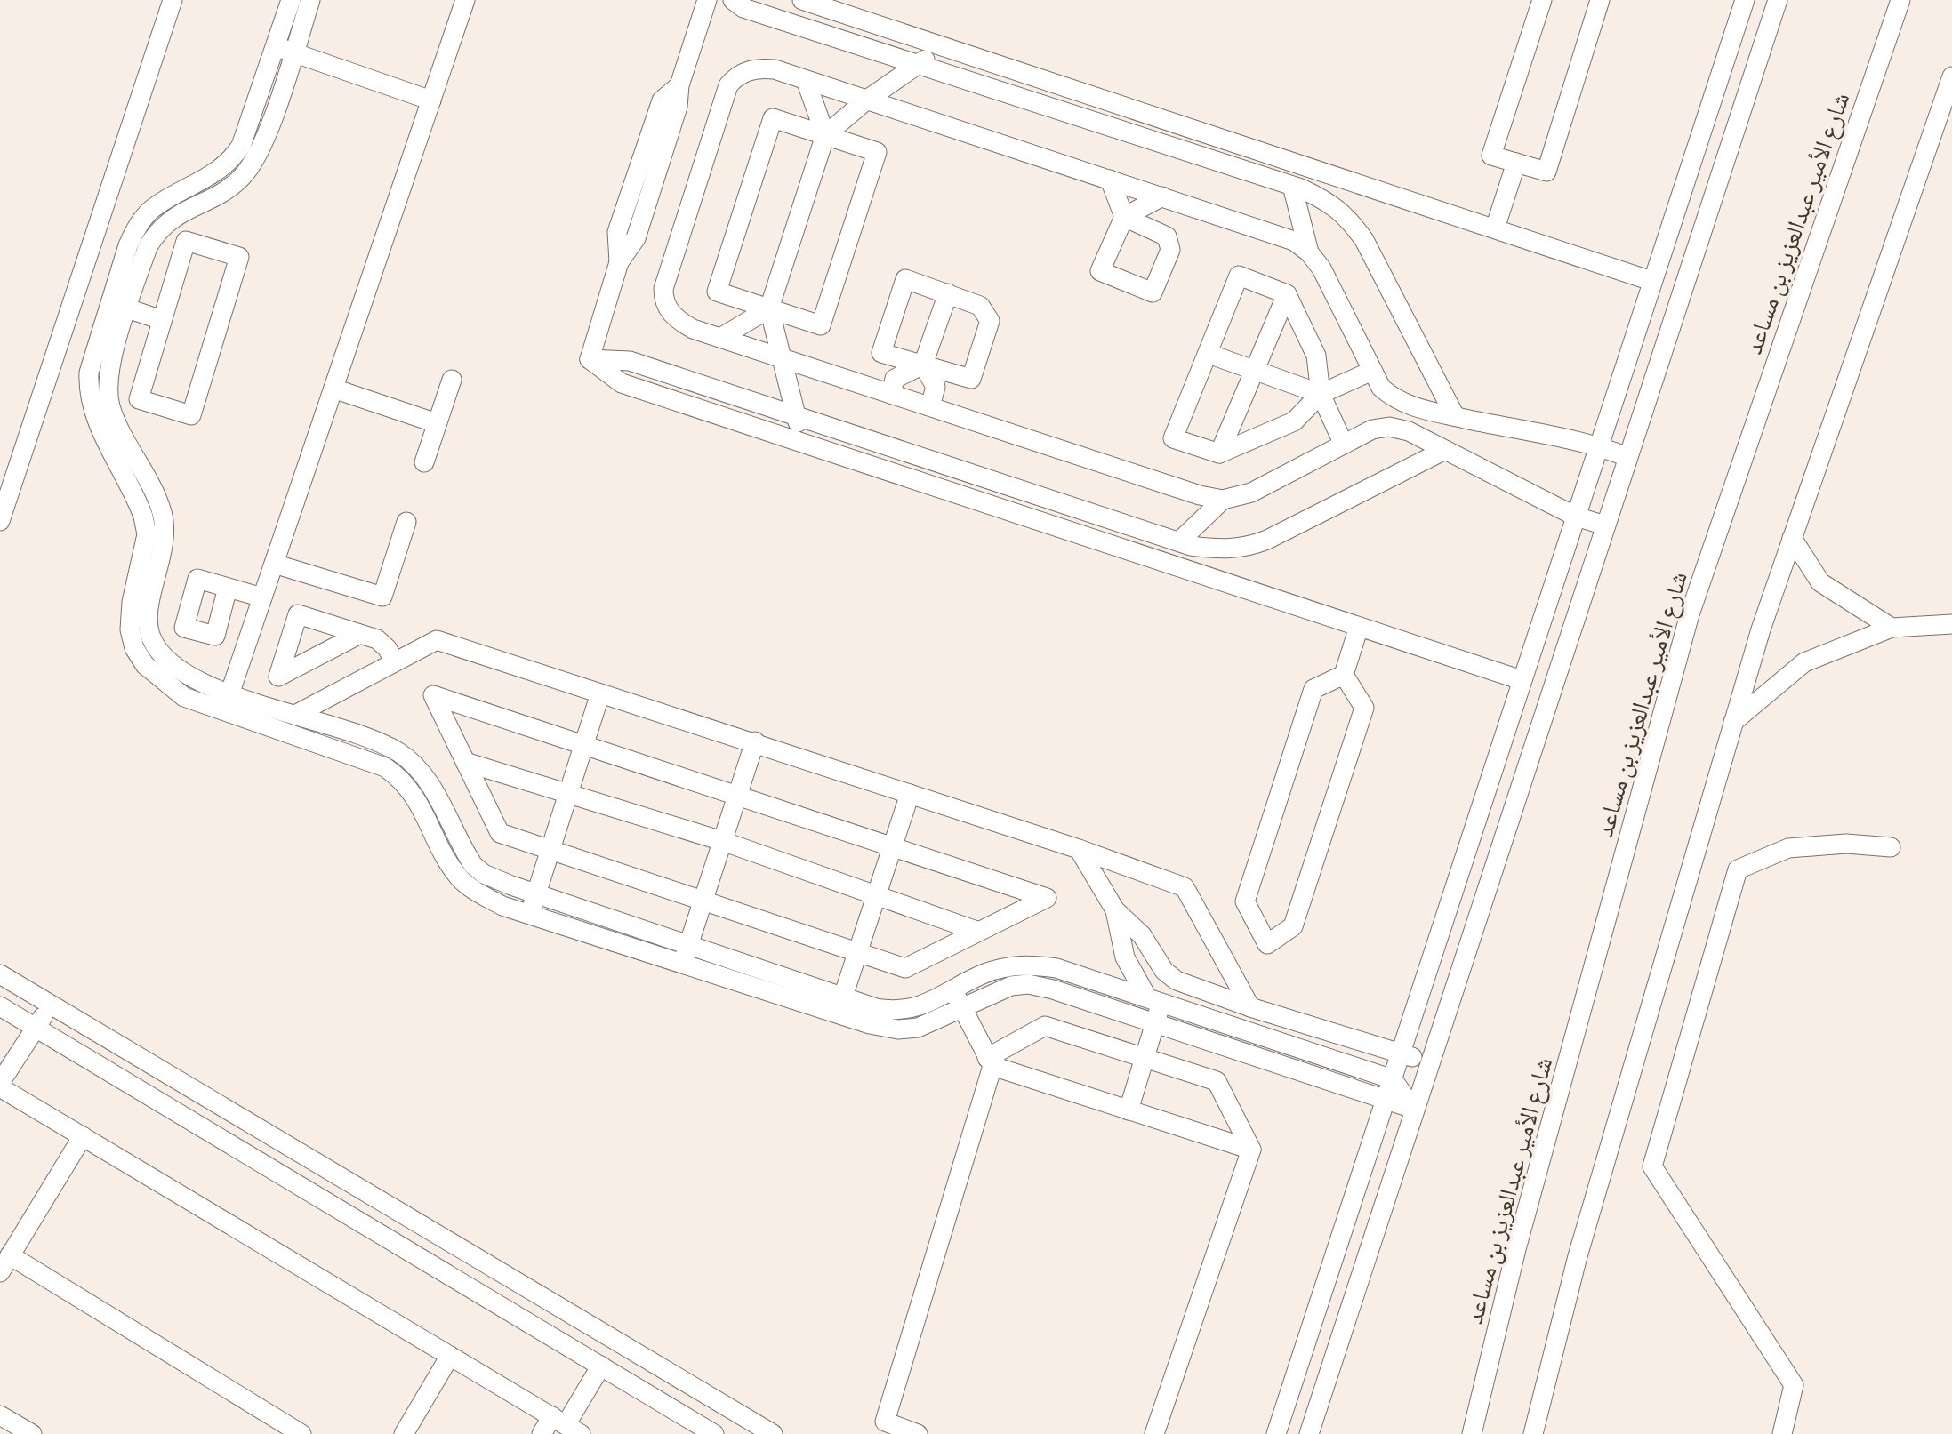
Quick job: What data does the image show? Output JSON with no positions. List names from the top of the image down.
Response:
{
  "streets": {
    "street": ["شارع الأمير عبدالعزيز بن مساعد"]
  }
}
